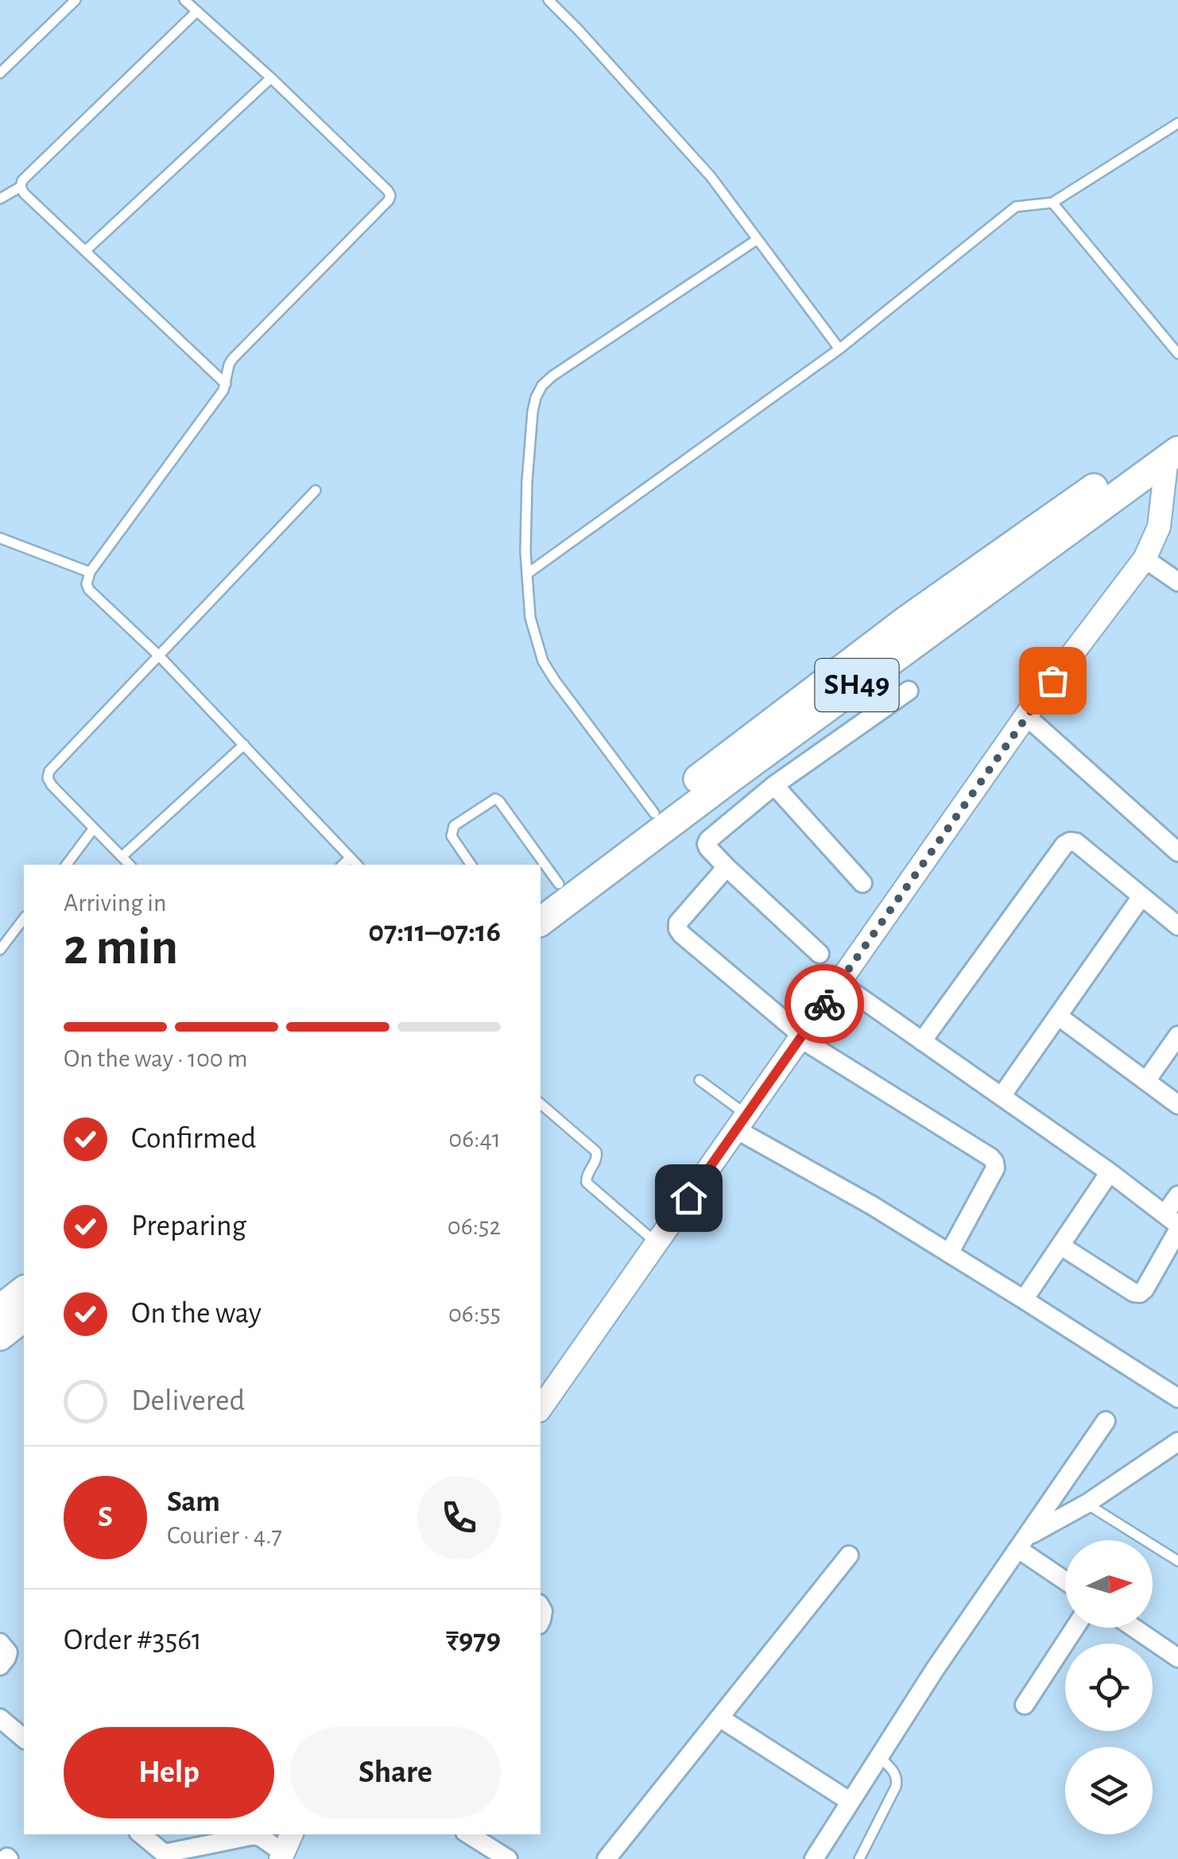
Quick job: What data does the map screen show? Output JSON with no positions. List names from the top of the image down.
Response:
{
  "streets": {
    "main road": ["SH49"]
  },
  "north": "right",
  "page": {
    "heading": ["2 min", "Arriving in", "07:11–07:16"],
    "panel": [
      "Sam",
      "Courier · 4.7",
      "Order #3561",
      "₹979"
    ],
    "bar": "On the way · 100 m",
    "list": [
      ["Confirmed", "06:41"],
      ["Preparing", "06:52"],
      ["On the way", "06:55"],
      "Delivered"
    ],
    "round": "S",
    "buttons": ["Help", "Share"]
  }
}
